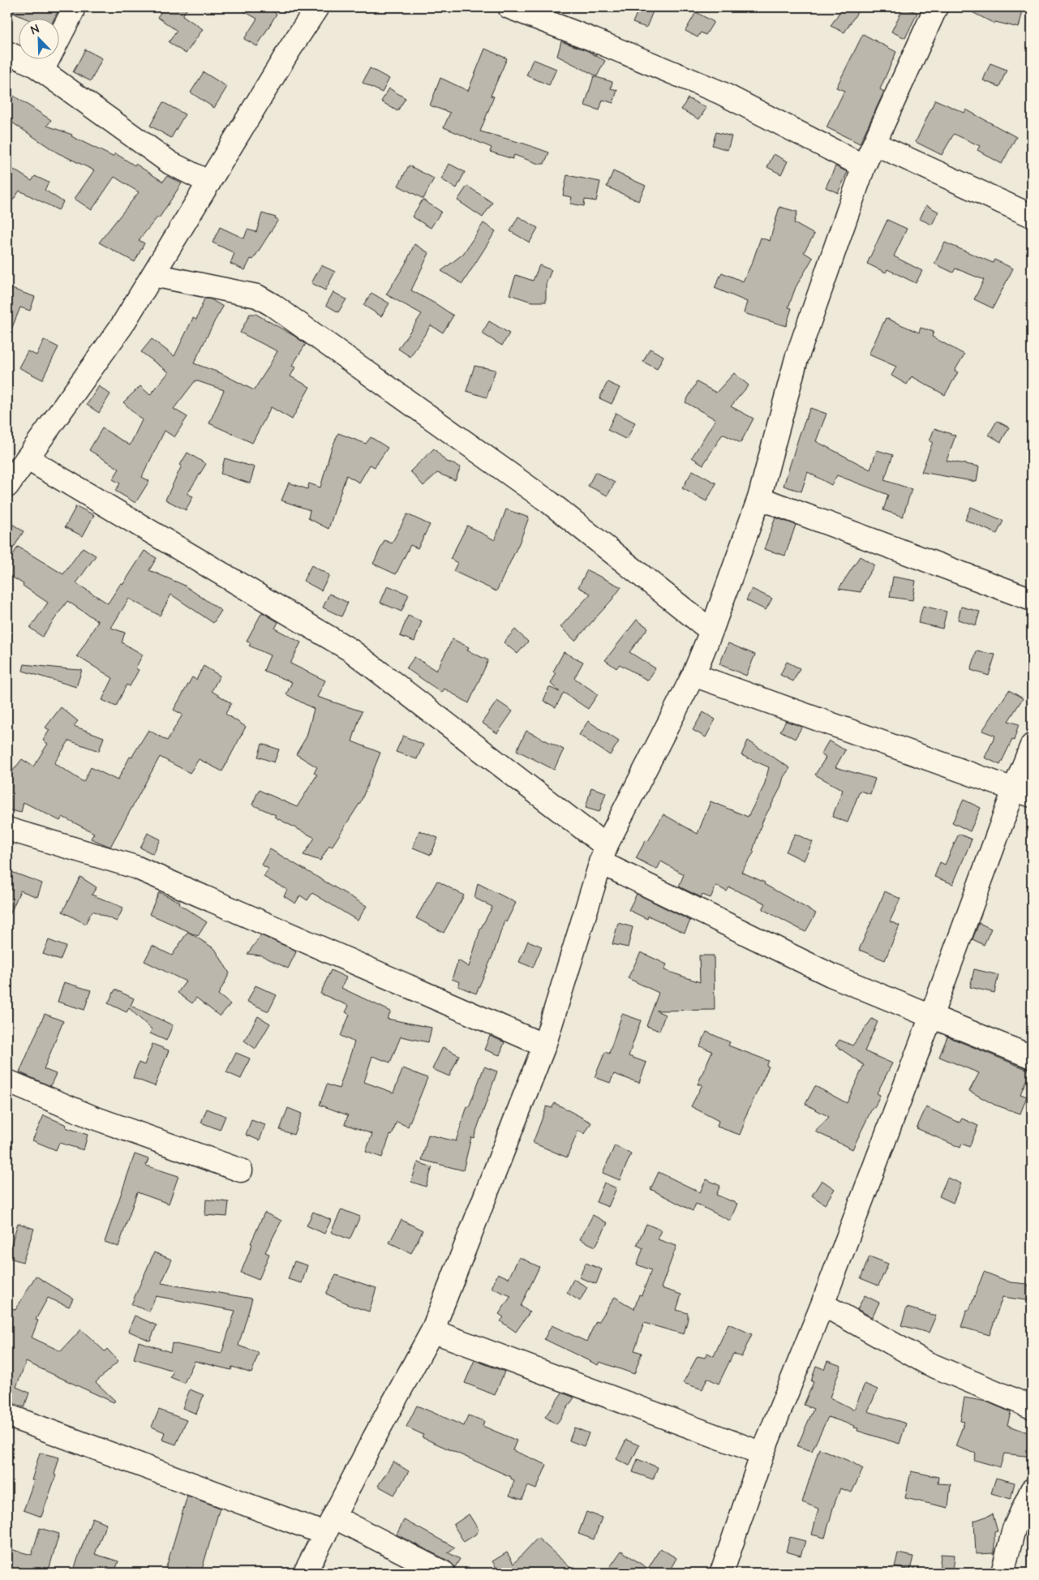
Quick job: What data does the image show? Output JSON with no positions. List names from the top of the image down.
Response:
{
  "north": "top left"
}
